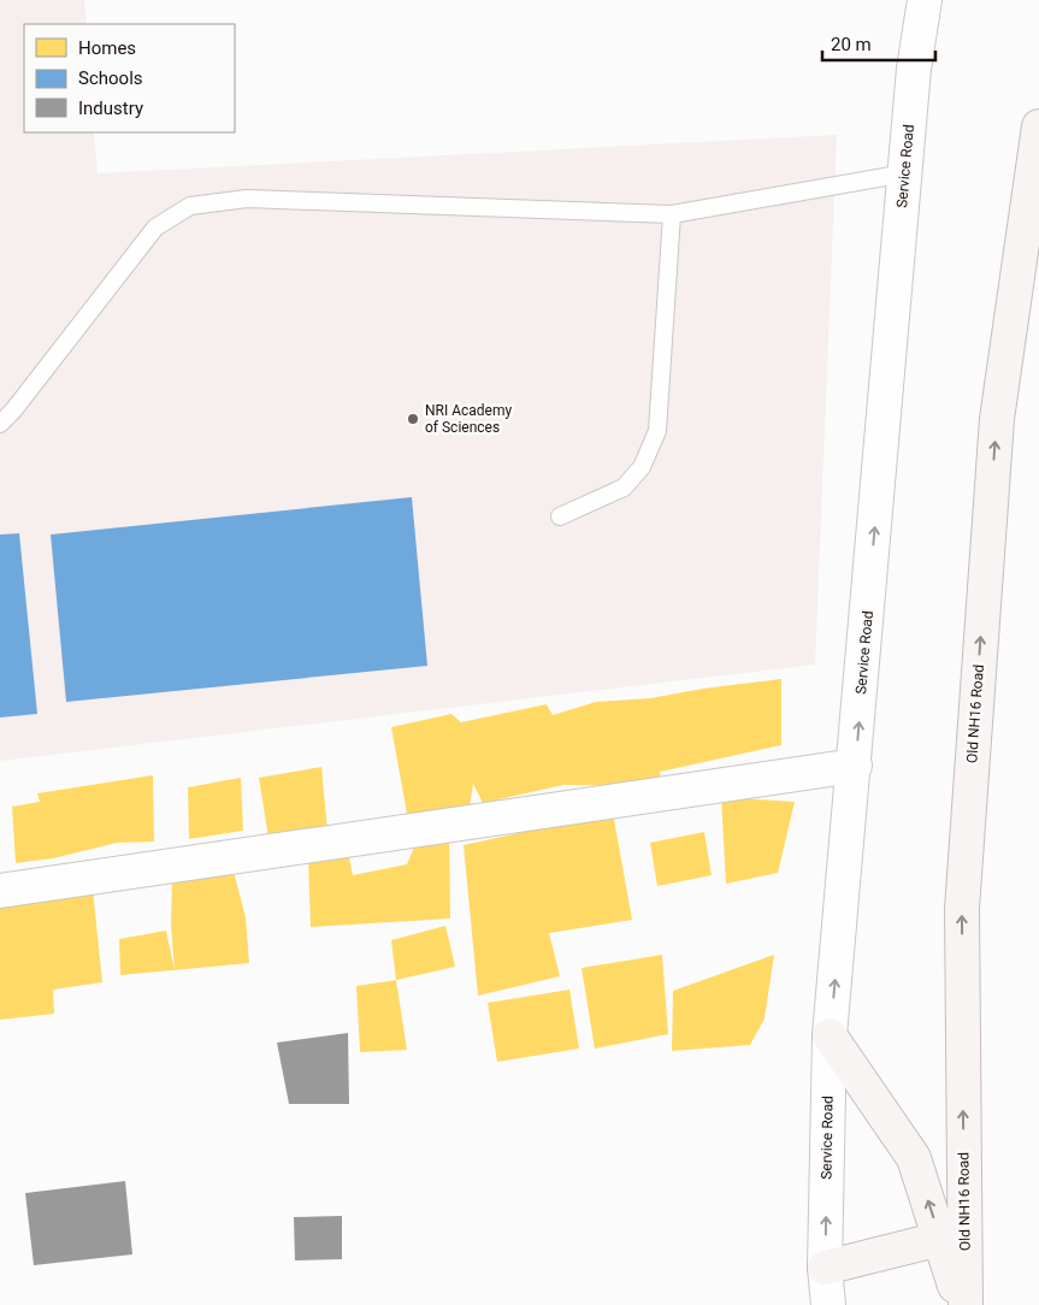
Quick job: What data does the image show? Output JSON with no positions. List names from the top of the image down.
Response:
{
  "streets": {
    "main road": ["Old NH16 Road"],
    "street": ["Service Road"]
  },
  "one_way": ["Service Road", "Old NH16 Road"],
  "places": ["NRI Academy of Sciences"],
  "legend": ["Homes", "Schools", "Industry"],
  "scale_bar": "20 m"
}
